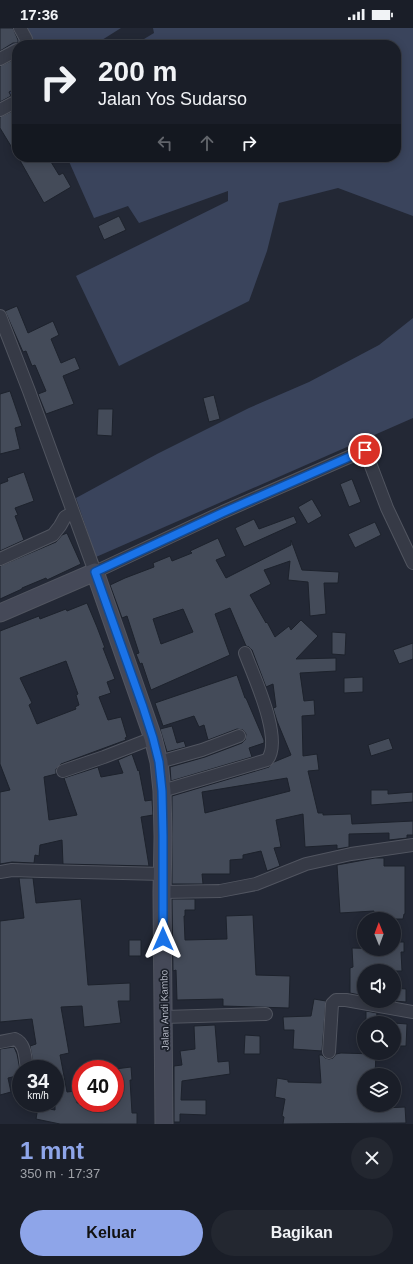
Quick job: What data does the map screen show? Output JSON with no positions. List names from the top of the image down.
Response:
{
  "streets": {
    "street": ["Jalan Andi Kambo"]
  },
  "north": "top",
  "page": {
    "status": "17:36",
    "turn": ["200 m", "Jalan Yos Sudarso"],
    "speed": "34 km/h",
    "limit": "40",
    "heading": ["1 mnt", "350 m · 17:37"],
    "buttons": ["Keluar", "Bagikan"]
  }
}
